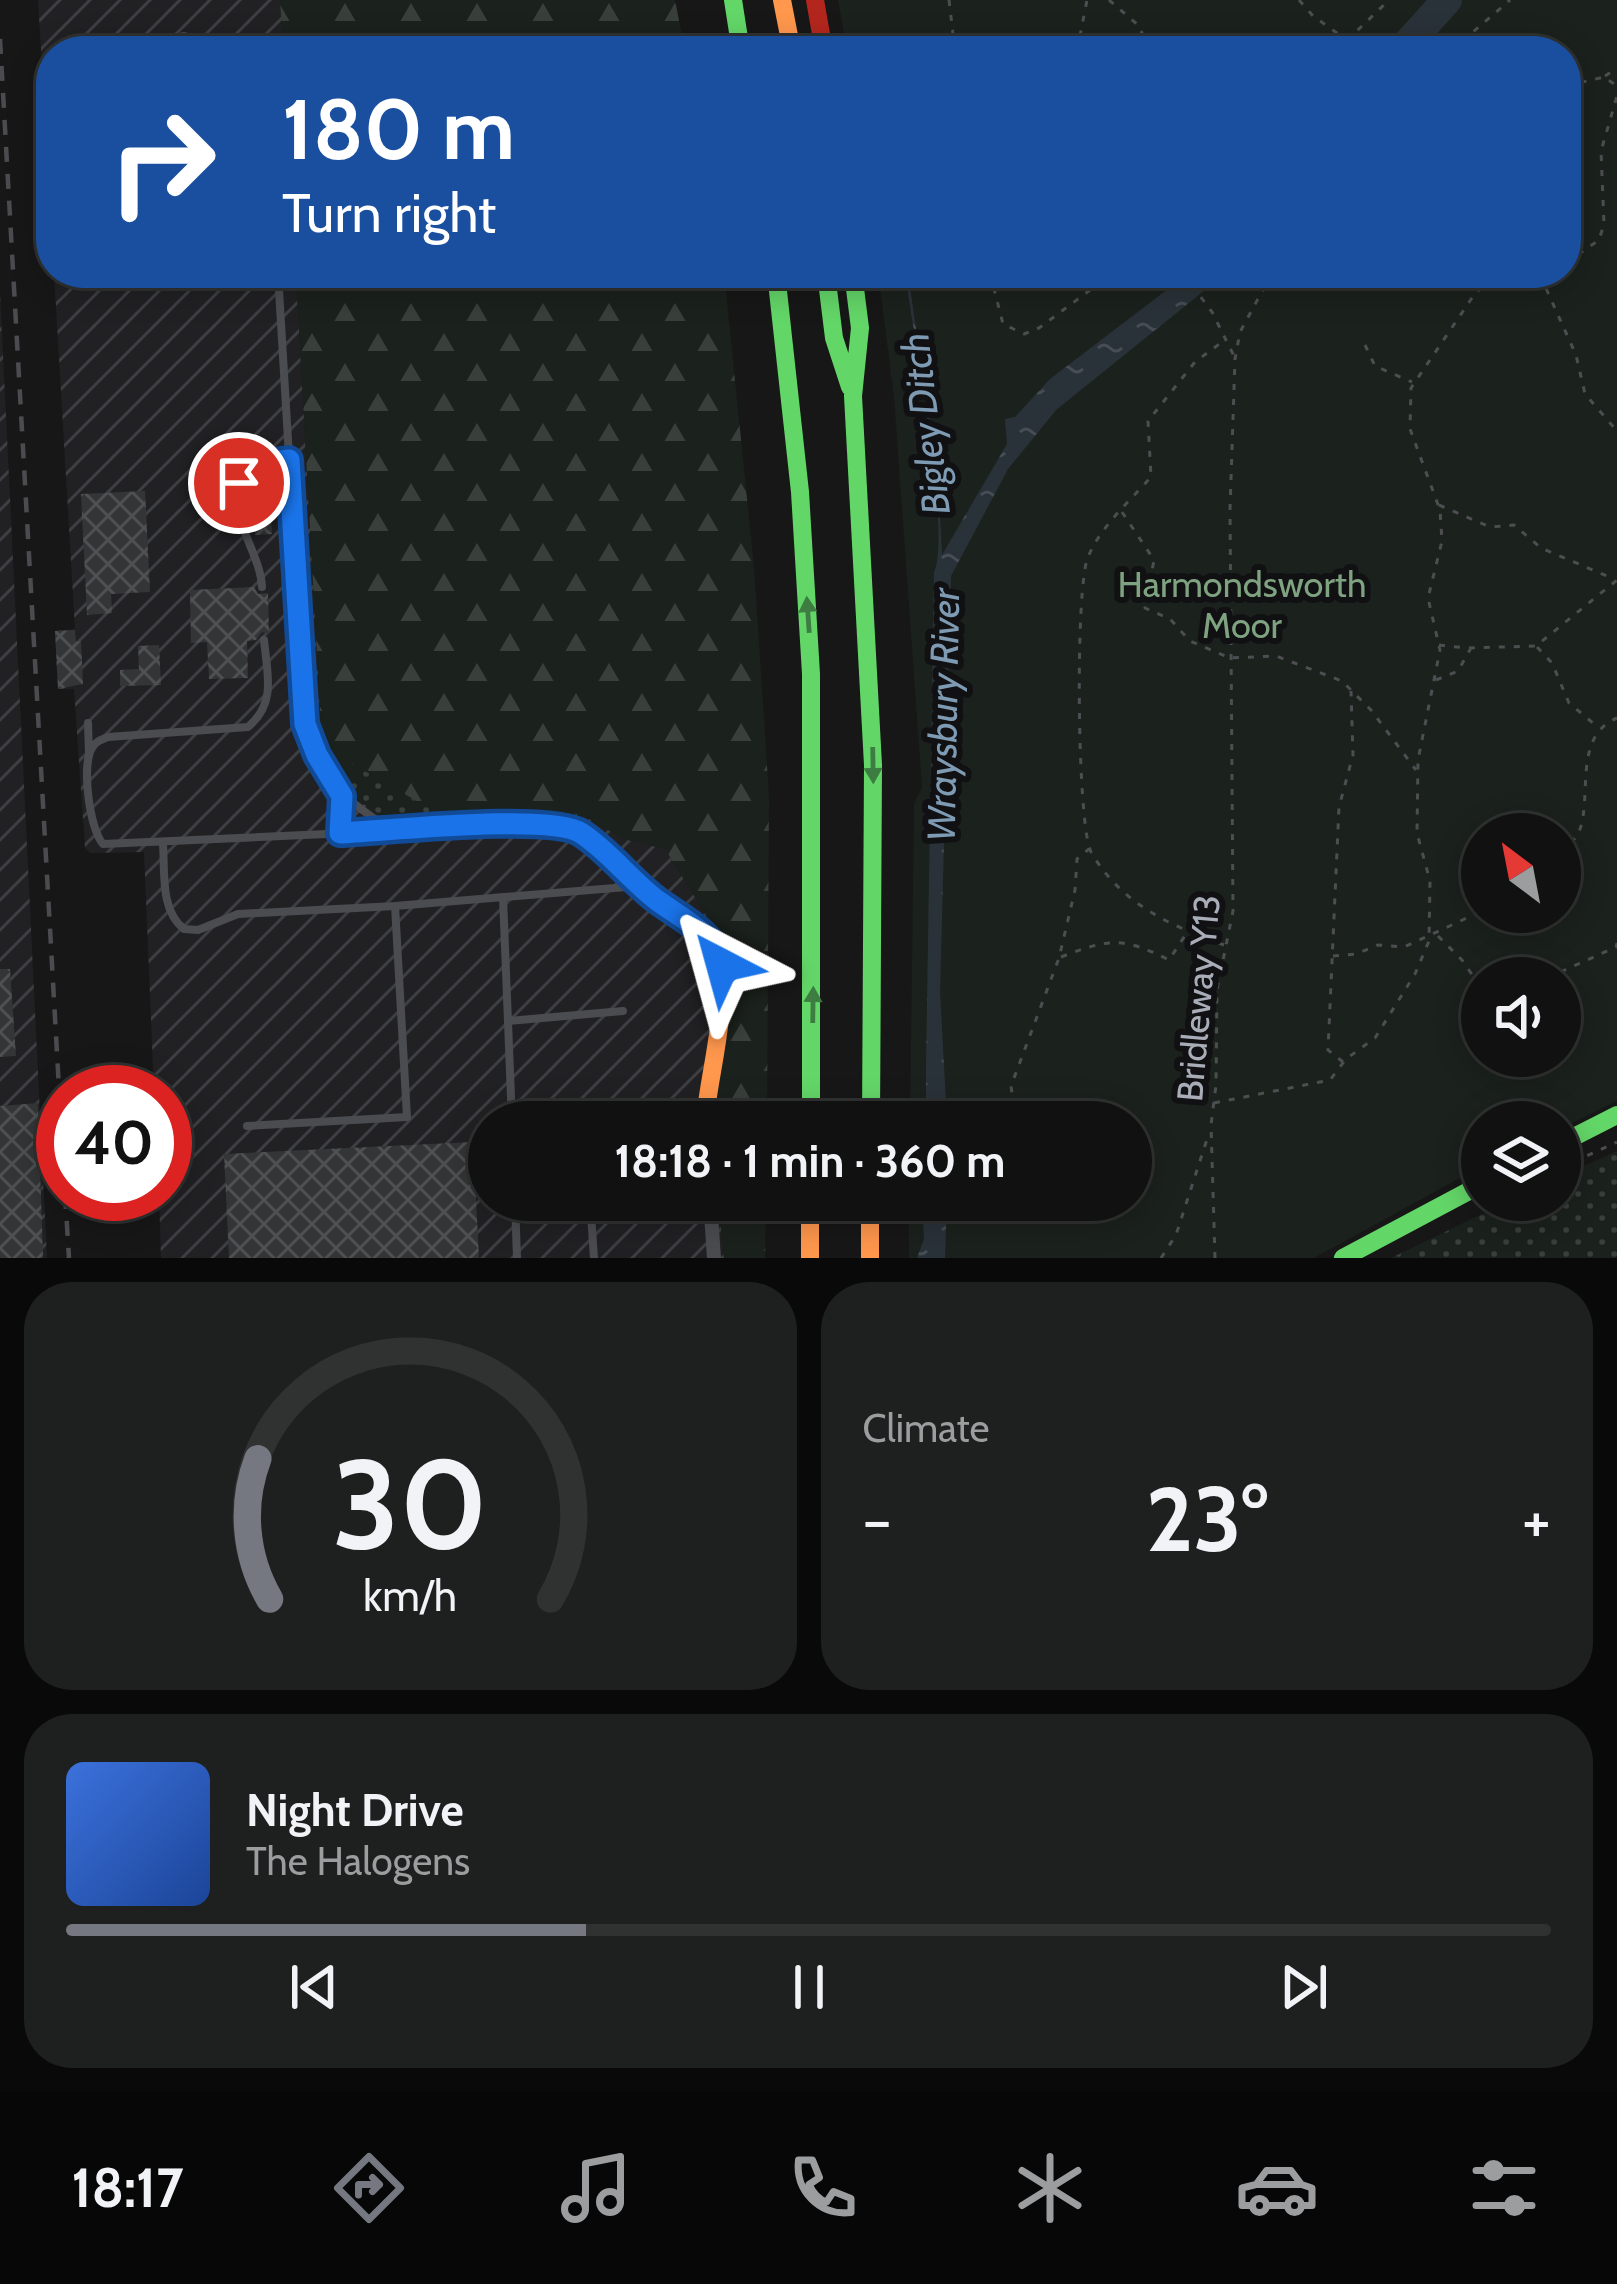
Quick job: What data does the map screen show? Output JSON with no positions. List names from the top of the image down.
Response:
{
  "streets": {
    "path": ["Bridleway Y13"]
  },
  "water": ["Bigley Ditch", "Wraysbury River"],
  "parks": ["Harmondsworth Moor"],
  "north": "top left",
  "page": {
    "turn": ["180 m", "Turn right"],
    "limit": "40",
    "trip": "18:18 · 1 min · 360 m",
    "tile": "Climate",
    "heat": ["−", "23°", "+"],
    "song": ["Night Drive", "The Halogens"],
    "tabs": "18:17",
    "gauge": ["30", "km/h"]
  }
}
